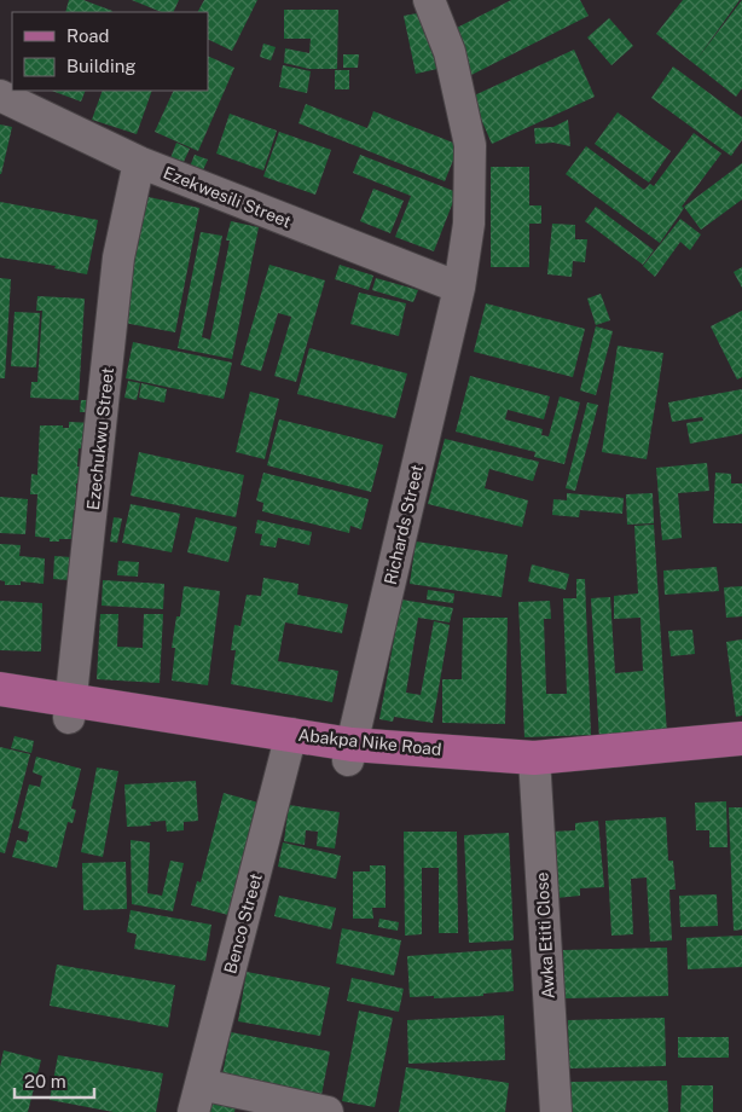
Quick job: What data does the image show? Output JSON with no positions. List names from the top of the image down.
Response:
{
  "streets": {
    "main road": ["Abakpa Nike Road"],
    "street": [
      "Ezekwesili Street",
      "Ezechukwu Street",
      "Richards Street",
      "Benco Street",
      "Awka Etiti Close"
    ]
  },
  "crossings": [
    ["Ezekwesili Street", "Ezechukwu Street"],
    ["Ezekwesili Street", "Richards Street"],
    ["Ezechukwu Street", "Abakpa Nike Road"],
    ["Richards Street", "Abakpa Nike Road"],
    ["Abakpa Nike Road", "Benco Street"],
    ["Abakpa Nike Road", "Awka Etiti Close"]
  ],
  "legend": ["Road", "Building"],
  "scale_bar": "20 m"
}
